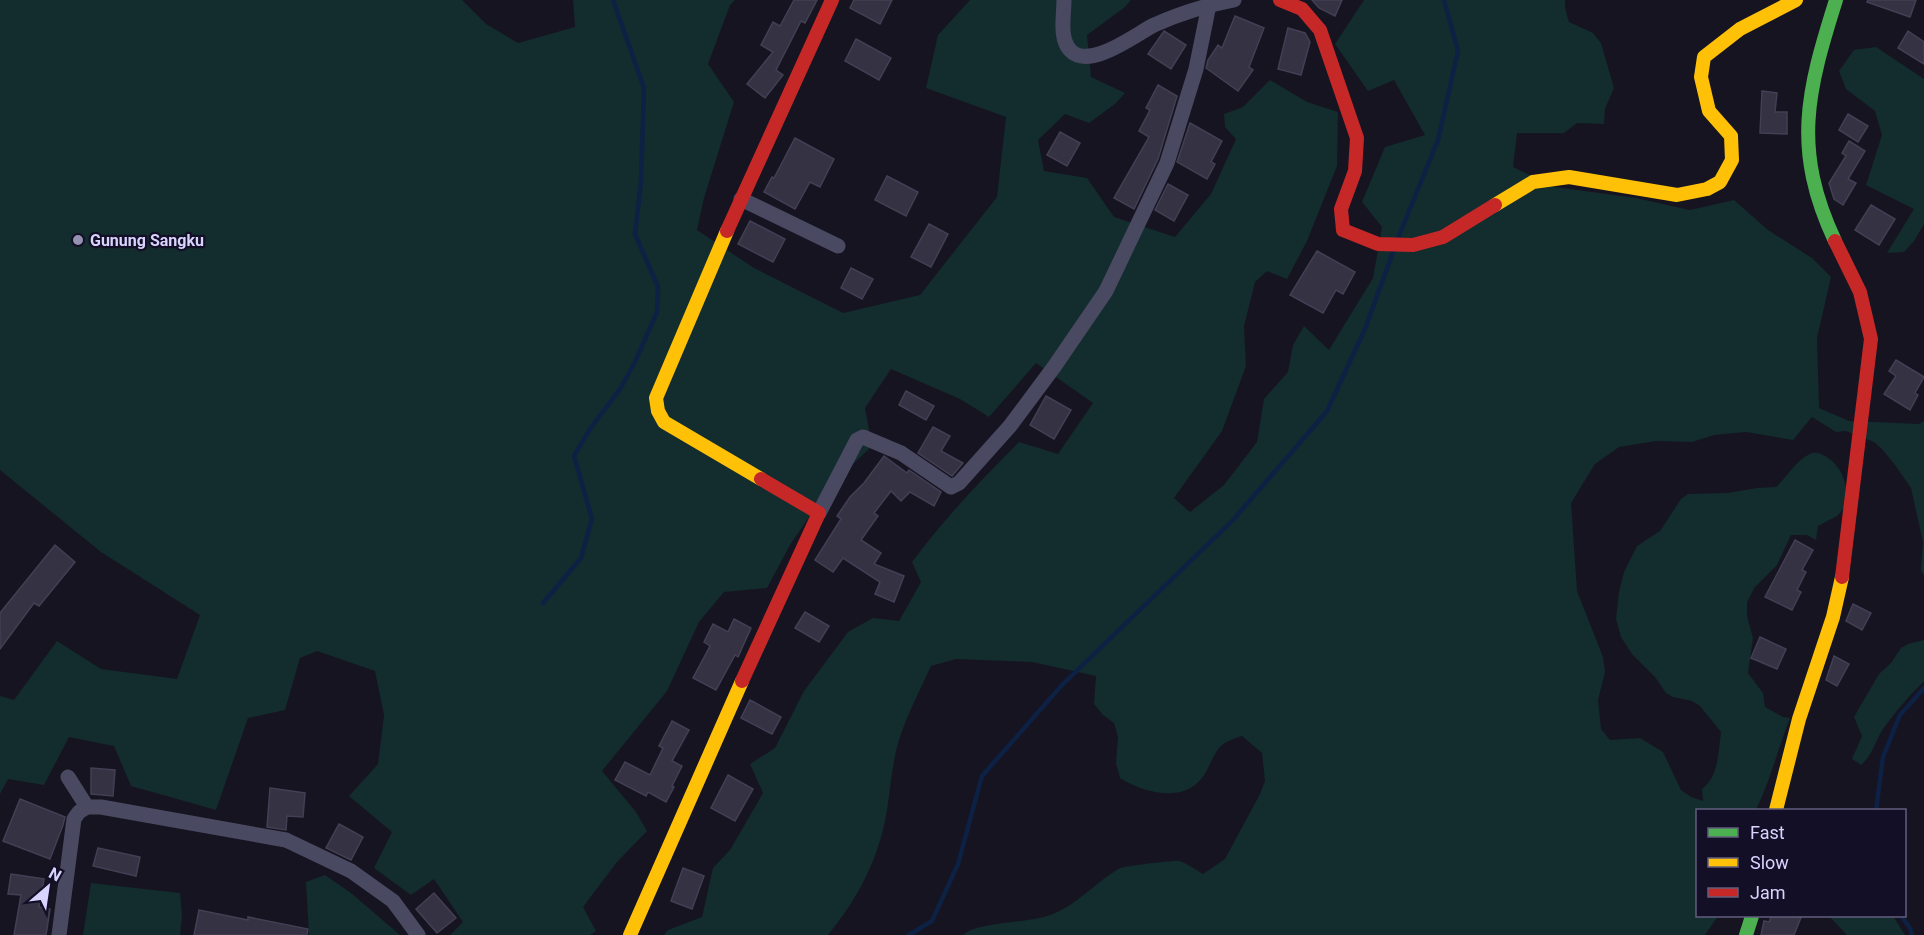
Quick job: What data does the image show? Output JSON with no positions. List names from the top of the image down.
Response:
{
  "places": ["Gunung Sangku"],
  "legend": ["Fast", "Slow", "Jam"],
  "north": "top right"
}
